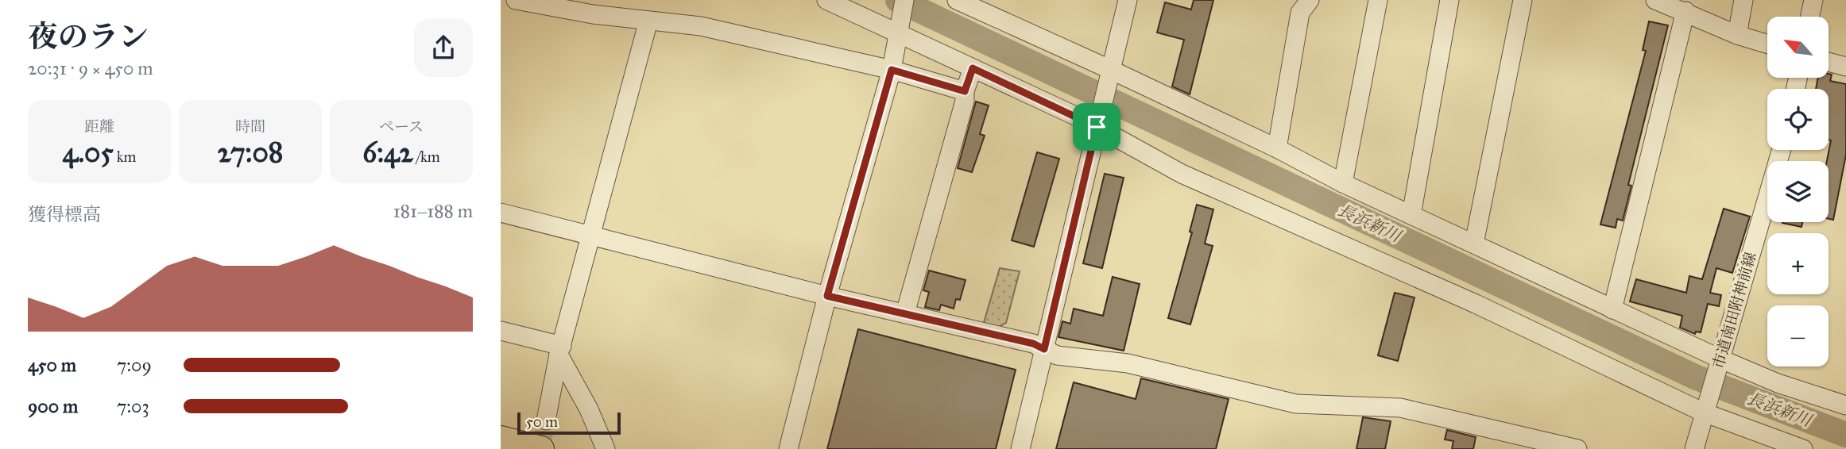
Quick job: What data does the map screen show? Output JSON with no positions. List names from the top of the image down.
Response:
{
  "streets": {
    "street": ["市道南田附神前線"]
  },
  "water": ["長浜新川"],
  "scale_bar": "50 m",
  "north": "top left",
  "page": {
    "heading": ["夜のラン", "20:31 · 9 × 450 m"],
    "map_buttons": ["+", "−"],
    "stats": [
      ["距離", "4.05 km"],
      ["時間", "27:08"],
      ["ペース", "6:42 /km"]
    ],
    "chart": ["獲得標高", "181–188 m"],
    "list": [
      {
        "name": "450 m",
        "note": "7:09"
      },
      {
        "name": "900 m",
        "note": "7:03"
      }
    ],
    "scale": "50 m"
  }
}
